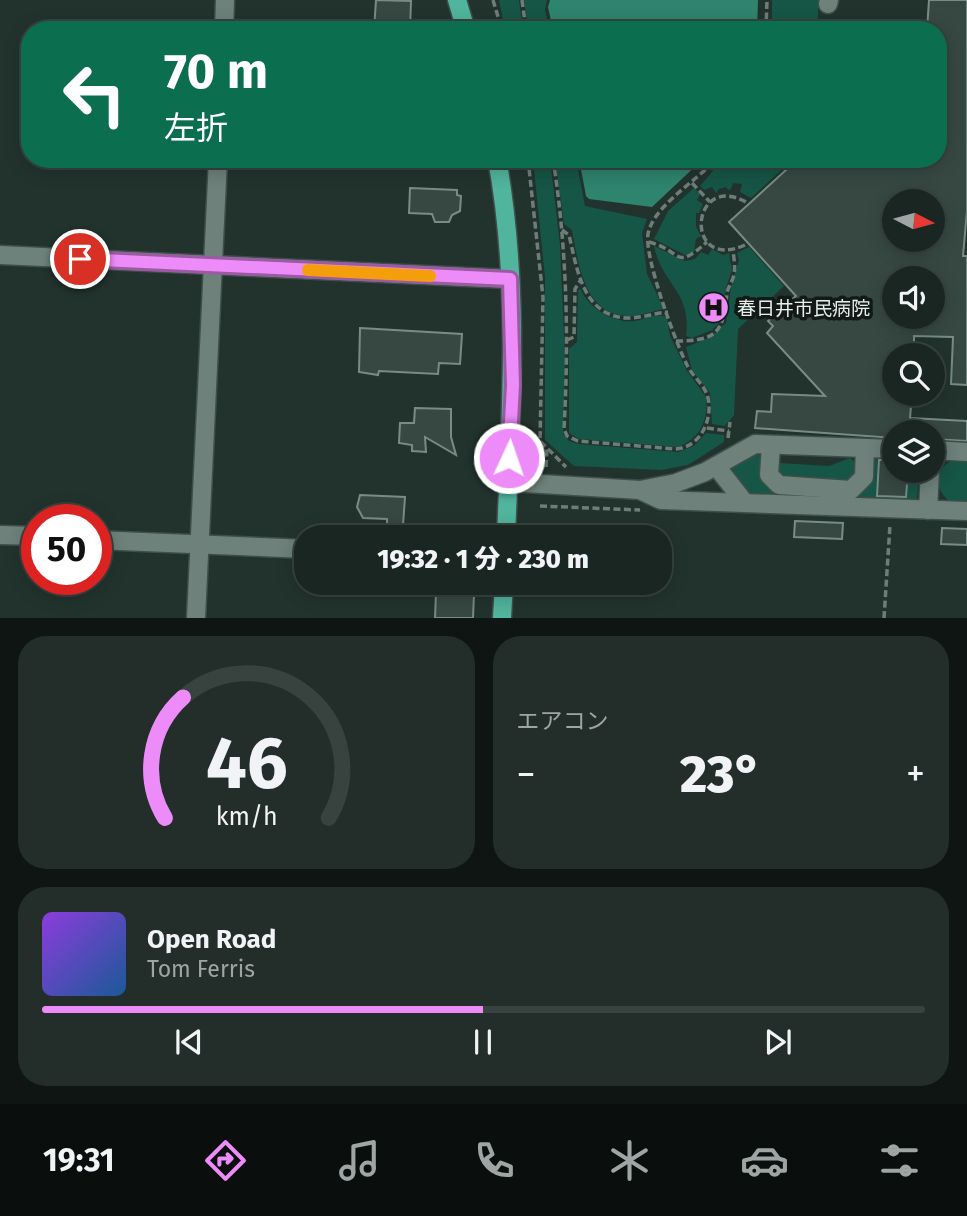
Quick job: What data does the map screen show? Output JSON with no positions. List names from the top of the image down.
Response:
{
  "places": {
    "hospital": ["春日井市民病院"]
  },
  "north": "right",
  "page": {
    "turn": ["70 m", "左折"],
    "limit": "50",
    "trip": "19:32 · 1 分 · 230 m",
    "tile": "エアコン",
    "heat": ["−", "23°", "+"],
    "song": ["Open Road", "Tom Ferris"],
    "tabs": "19:31",
    "gauge": ["46", "km/h"]
  }
}
